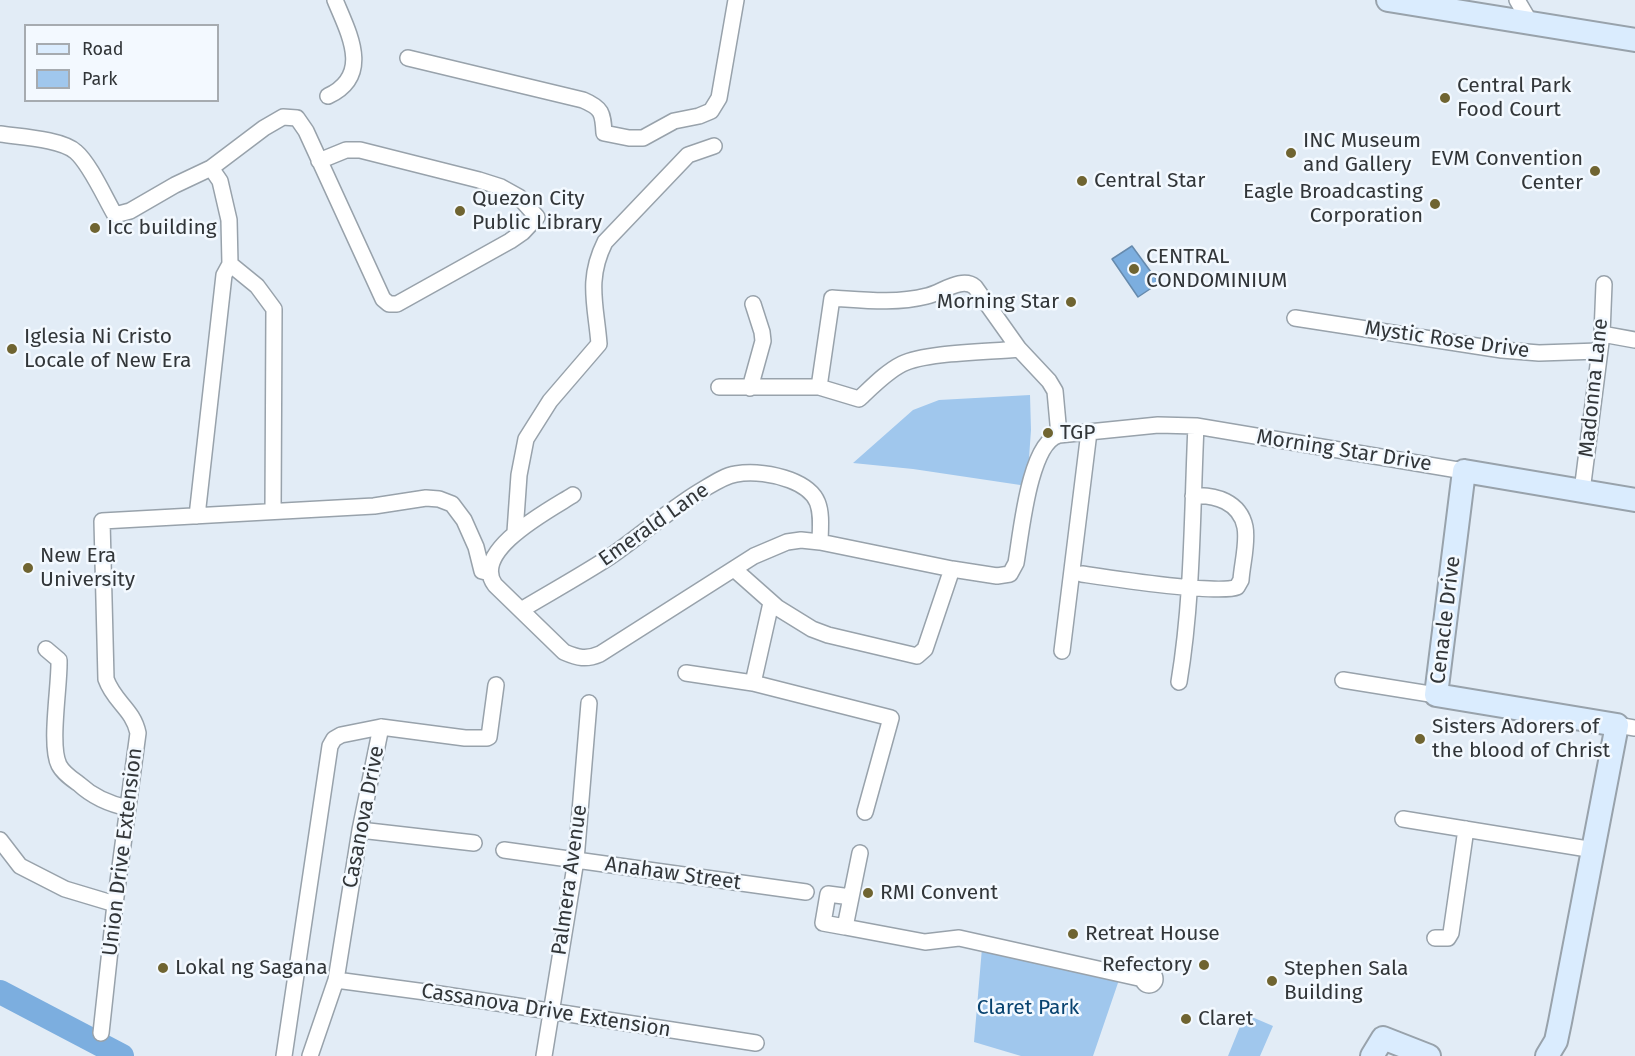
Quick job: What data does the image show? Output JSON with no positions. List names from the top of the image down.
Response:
{
  "streets": {
    "street": [
      "Mystic Rose Drive",
      "Madonna Lane",
      "Morning Star Drive",
      "Emerald Lane",
      "Cenacle Drive",
      "Casanova Drive",
      "Union Drive Extension",
      "Anahaw Street",
      "Palmera Avenue",
      "Cassanova Drive Extension"
    ]
  },
  "crossings": [
    ["Mystic Rose Drive", "Madonna Lane"],
    ["Madonna Lane", "Morning Star Drive"],
    ["Morning Star Drive", "Cenacle Drive"],
    ["Casanova Drive", "Cassanova Drive Extension"],
    ["Anahaw Street", "Palmera Avenue"],
    ["Palmera Avenue", "Cassanova Drive Extension"]
  ],
  "parks": ["Claret Park"],
  "places": [
    "Central Park Food Court",
    "INC Museum and Gallery",
    "EVM Convention Center",
    "Central Star",
    "Eagle Broadcasting Corporation",
    "Quezon City Public Library",
    "Icc building",
    "CENTRAL CONDOMINIUM",
    "Morning Star",
    "Iglesia Ni Cristo Locale of New Era",
    "TGP",
    "New Era University",
    "Sisters Adorers of the blood of Christ",
    "RMI Convent",
    "Retreat House",
    "Refectory",
    "Lokal ng Sagana",
    "Stephen Sala Building",
    "Claret"
  ],
  "legend": ["Road", "Park"]
}
